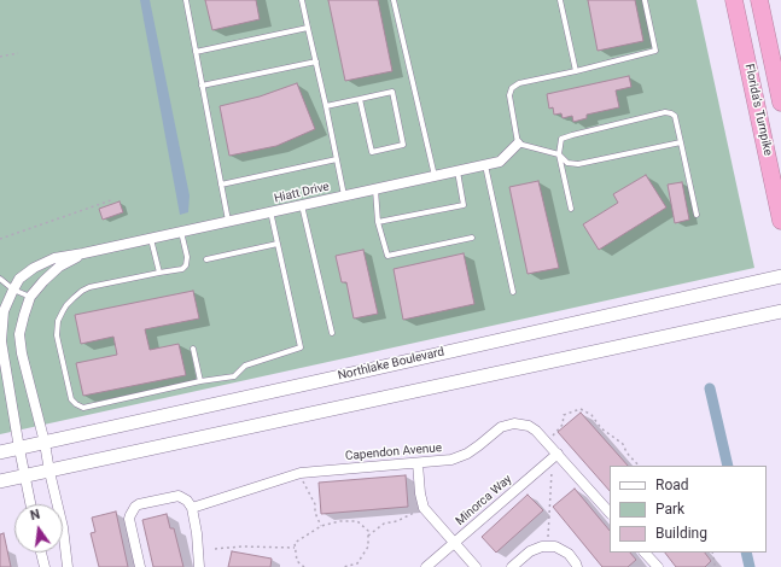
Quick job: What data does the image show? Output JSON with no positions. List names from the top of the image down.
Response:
{
  "streets": {
    "highway": ["Florida's Turnpike"],
    "main road": ["Northlake Boulevard"],
    "street": ["Hiatt Drive", "Capendon Avenue", "Minorca Way"]
  },
  "crossings": [
    ["Hiatt Drive", "Northlake Boulevard"],
    ["Capendon Avenue", "Minorca Way"]
  ],
  "legend": ["Road", "Park", "Building"],
  "north": "top"
}
